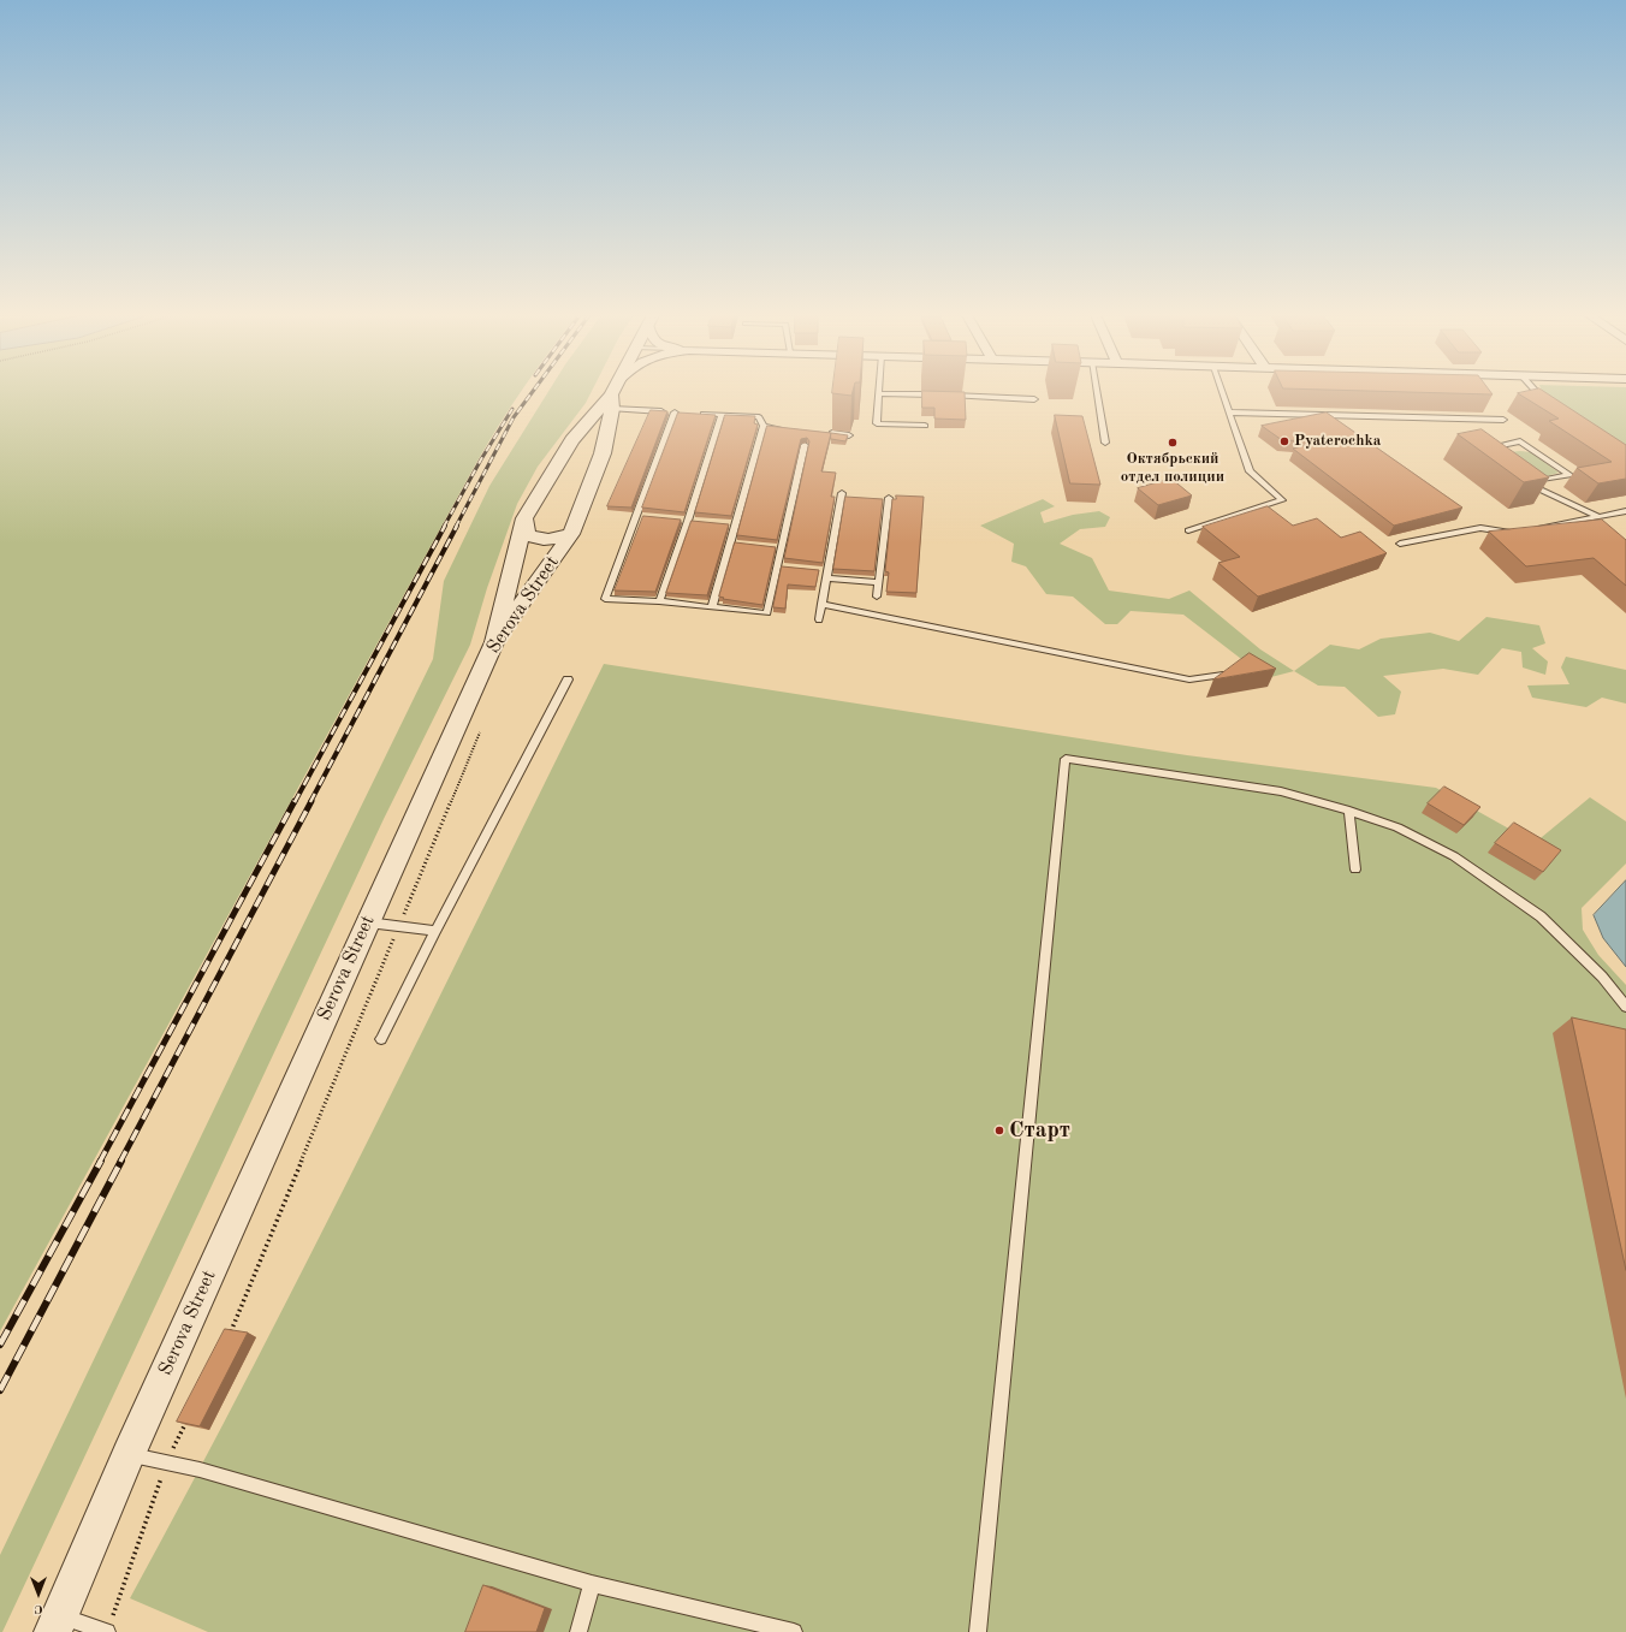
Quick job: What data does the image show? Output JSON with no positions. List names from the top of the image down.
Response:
{
  "streets": {
    "street": ["Serova Street"]
  },
  "places": ["Pyaterochka", "Октябрьский отдел полиции", "Старт"],
  "north": "bottom"
}
